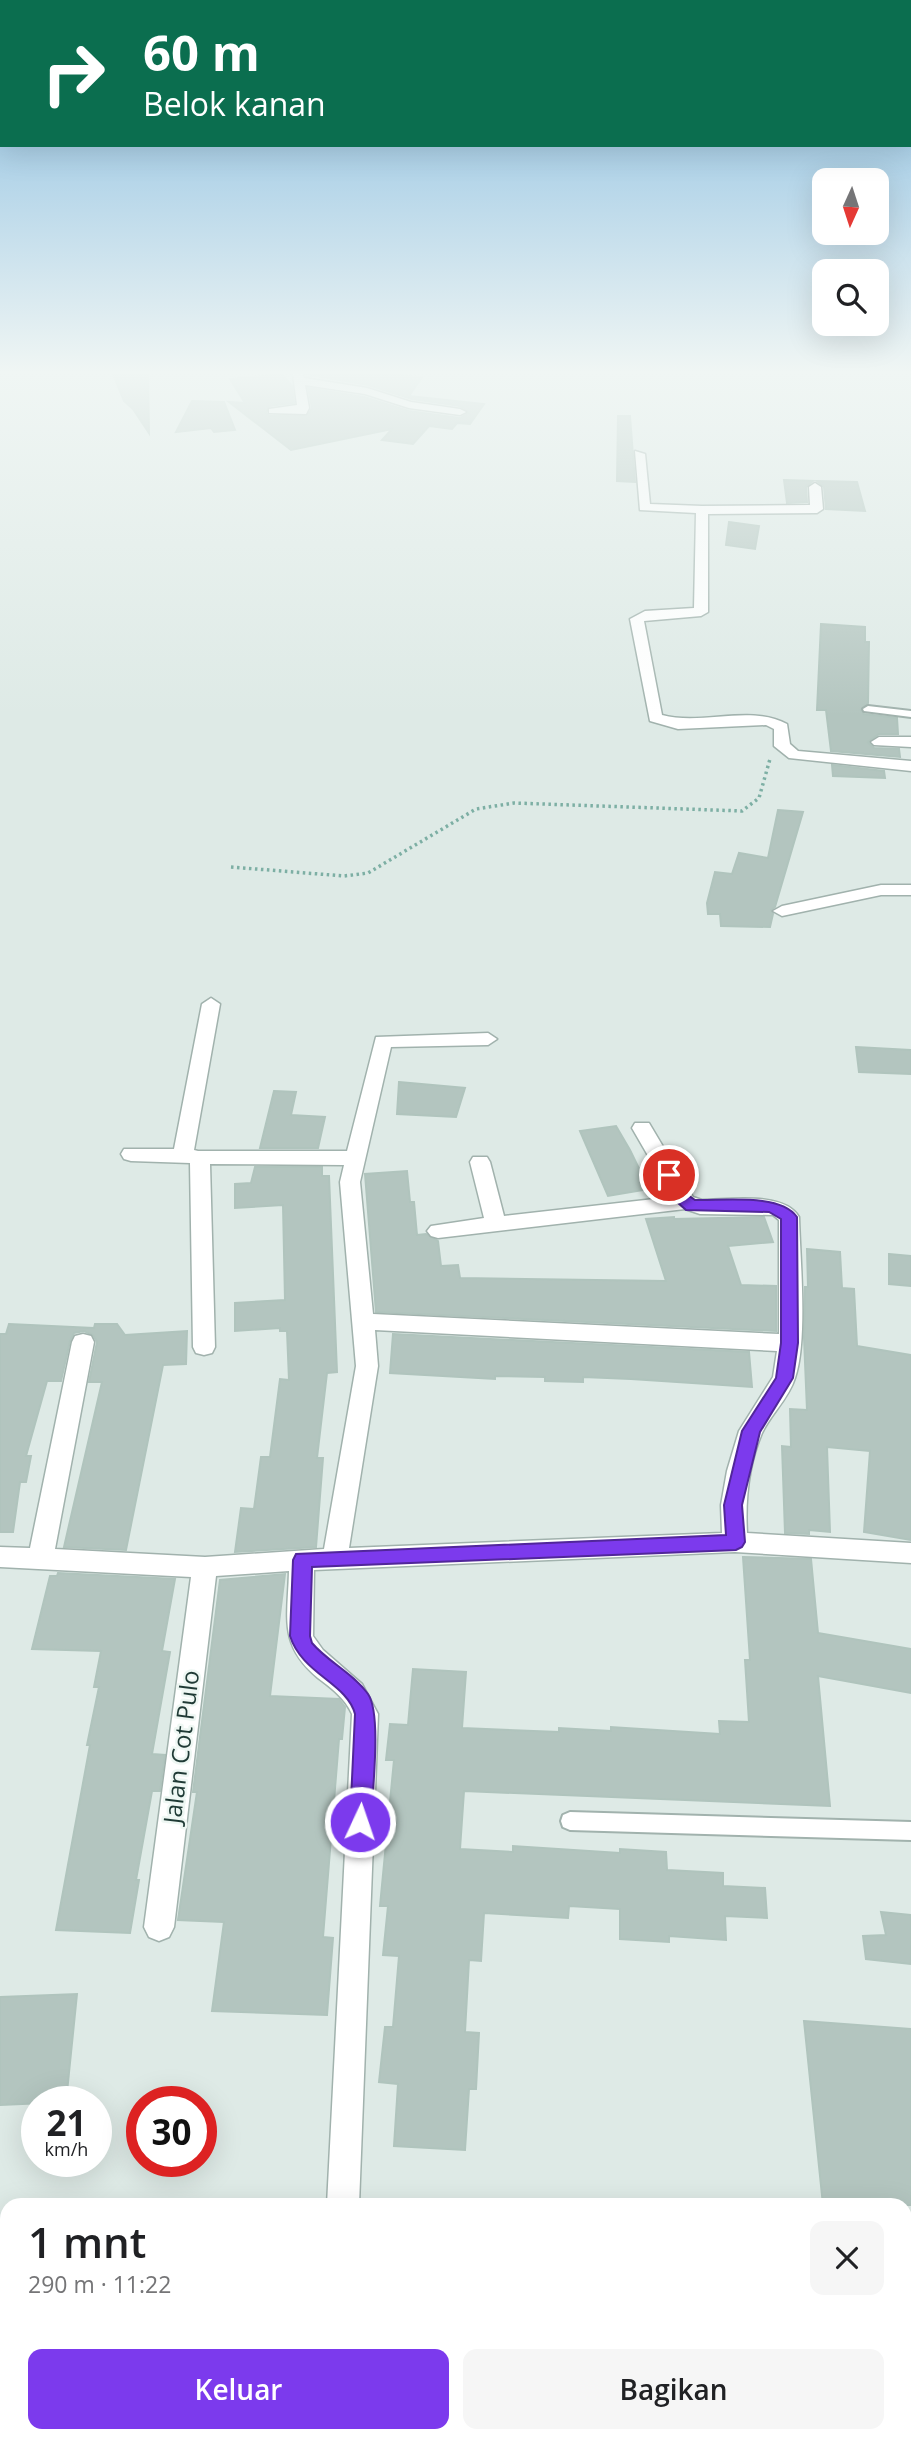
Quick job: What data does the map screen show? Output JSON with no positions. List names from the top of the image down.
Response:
{
  "streets": {
    "street": ["Jalan Cot Pulo"]
  },
  "north": "bottom",
  "page": {
    "turn": ["60 m", "Belok kanan"],
    "speed": "21 km/h",
    "limit": "30",
    "heading": ["1 mnt", "290 m · 11:22"],
    "buttons": ["Keluar", "Bagikan"]
  }
}
